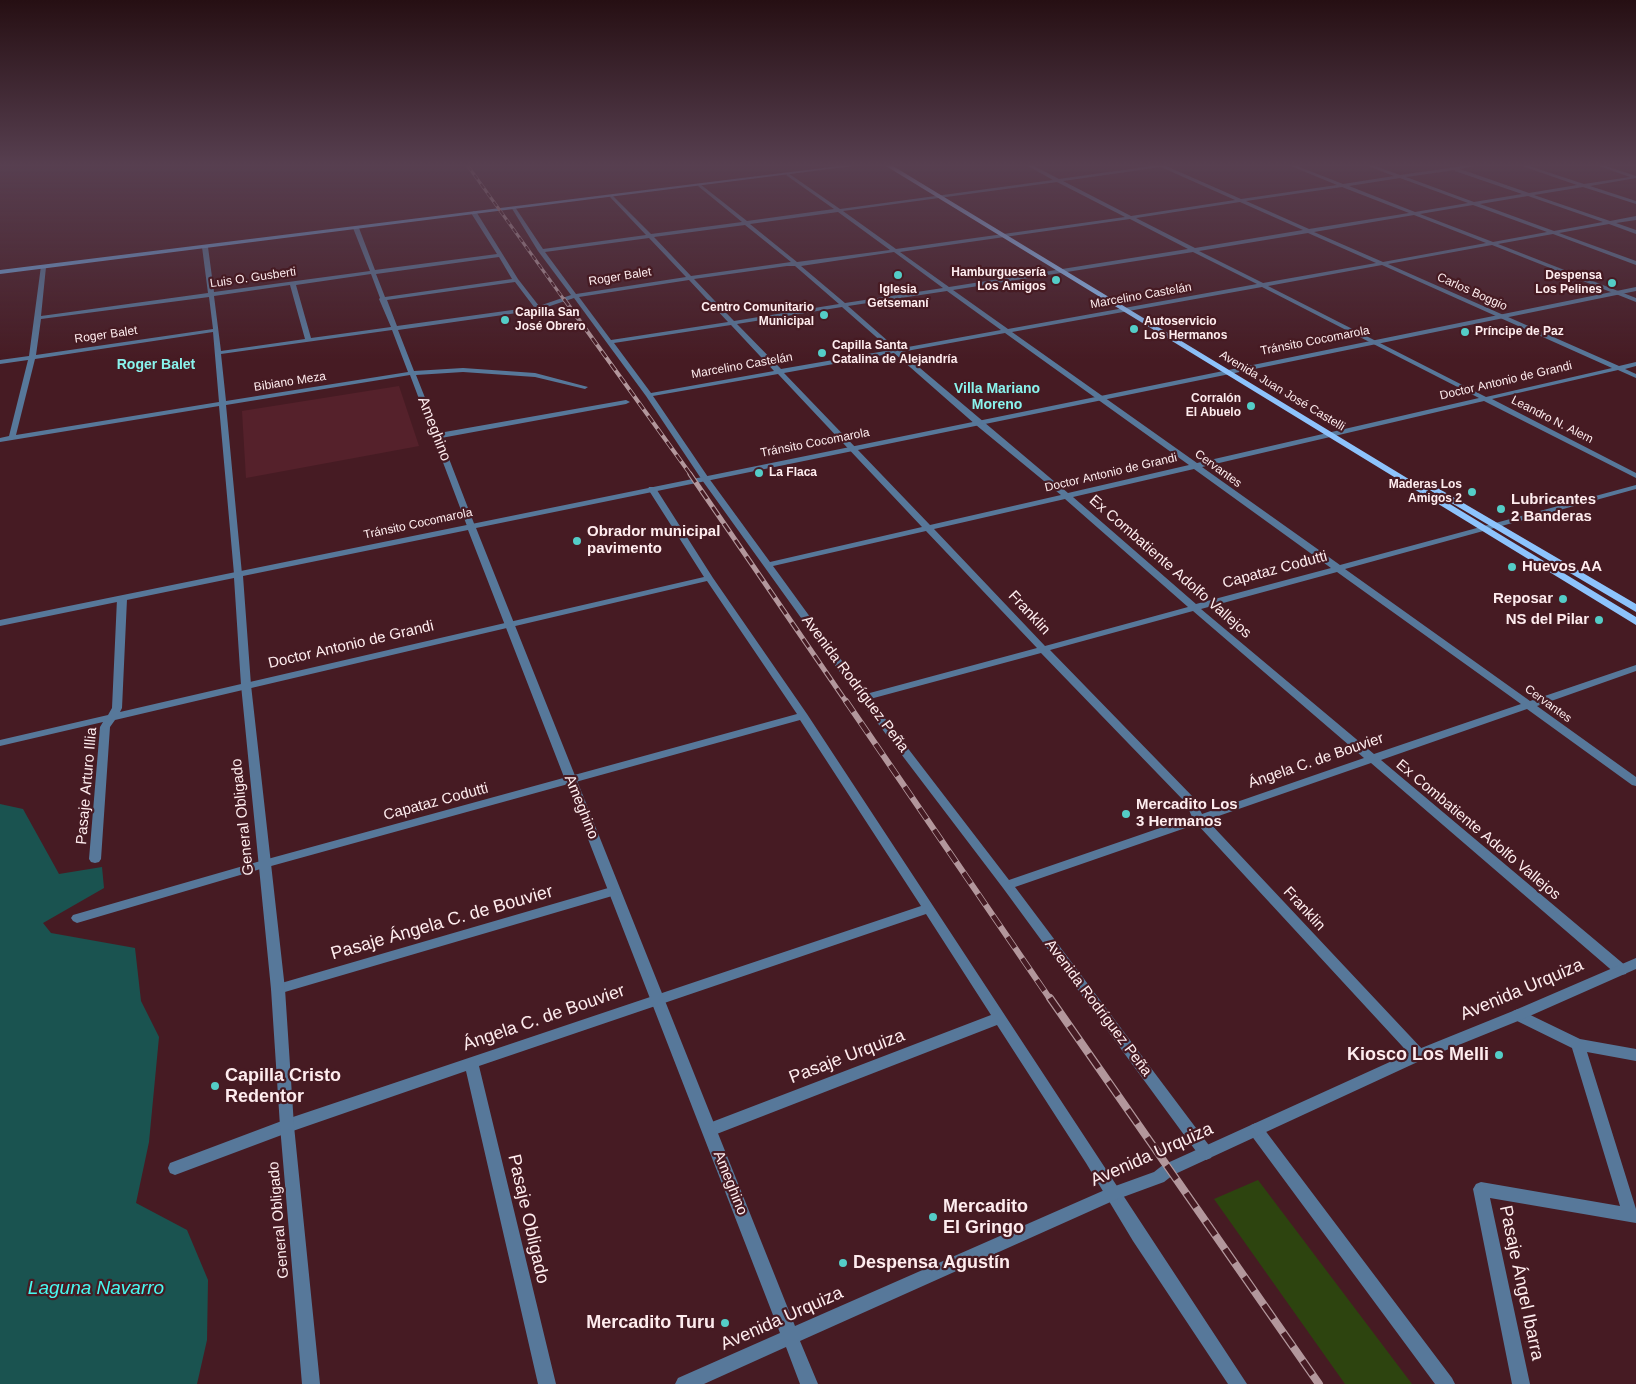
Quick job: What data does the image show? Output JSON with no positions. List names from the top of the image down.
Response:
{
  "streets": {
    "main road": ["Avenida Juan José Castelli"],
    "street": [
      "Roger Balet",
      "Luis O. Gusberti",
      "Carlos Boggio",
      "Marcelino Castelán",
      "Tránsito Cocomarola",
      "Doctor Antonio de Grandi",
      "Bibiano Meza",
      "Leandro N. Alem",
      "Ameghino",
      "Cervantes",
      "Ex Combatiente Adolfo Vallejos",
      "Capataz Codutti",
      "Franklin",
      "Avenida Rodríguez Peña",
      "Ángela C. de Bouvier",
      "Pasaje Arturo Illia",
      "General Obligado",
      "Pasaje Ángela C. de Bouvier",
      "Avenida Urquiza",
      "Pasaje Urquiza",
      "Pasaje Obligado",
      "Pasaje Ángel Ibarra"
    ]
  },
  "crossings": [
    ["Roger Balet", "Avenida Juan José Castelli"],
    ["Roger Balet", "Ameghino"],
    ["Roger Balet", "Cervantes"],
    ["Roger Balet", "Ex Combatiente Adolfo Vallejos"],
    ["Roger Balet", "Franklin"],
    ["Roger Balet", "Avenida Rodríguez Peña"],
    ["Roger Balet", "General Obligado"],
    ["Luis O. Gusberti", "Ameghino"],
    ["Luis O. Gusberti", "General Obligado"],
    ["Carlos Boggio", "Marcelino Castelán"],
    ["Carlos Boggio", "Tránsito Cocomarola"],
    ["Carlos Boggio", "Doctor Antonio de Grandi"],
    ["Marcelino Castelán", "Avenida Juan José Castelli"],
    ["Marcelino Castelán", "Leandro N. Alem"],
    ["Marcelino Castelán", "Cervantes"],
    ["Marcelino Castelán", "Ex Combatiente Adolfo Vallejos"],
    ["Marcelino Castelán", "Franklin"],
    ["Marcelino Castelán", "Avenida Rodríguez Peña"],
    ["Tránsito Cocomarola", "Avenida Juan José Castelli"],
    ["Tránsito Cocomarola", "Leandro N. Alem"],
    ["Tránsito Cocomarola", "Ameghino"],
    ["Tránsito Cocomarola", "Cervantes"],
    ["Tránsito Cocomarola", "Ex Combatiente Adolfo Vallejos"],
    ["Tránsito Cocomarola", "Franklin"],
    ["Tránsito Cocomarola", "Avenida Rodríguez Peña"],
    ["Tránsito Cocomarola", "Pasaje Arturo Illia"],
    ["Tránsito Cocomarola", "General Obligado"],
    ["Doctor Antonio de Grandi", "Avenida Juan José Castelli"],
    ["Doctor Antonio de Grandi", "Leandro N. Alem"],
    ["Doctor Antonio de Grandi", "Ameghino"],
    ["Doctor Antonio de Grandi", "Cervantes"],
    ["Doctor Antonio de Grandi", "Ex Combatiente Adolfo Vallejos"],
    ["Doctor Antonio de Grandi", "Franklin"],
    ["Doctor Antonio de Grandi", "Avenida Rodríguez Peña"],
    ["Doctor Antonio de Grandi", "Pasaje Arturo Illia"],
    ["Doctor Antonio de Grandi", "General Obligado"],
    ["Bibiano Meza", "Ameghino"],
    ["Bibiano Meza", "General Obligado"],
    ["Avenida Juan José Castelli", "Capataz Codutti"],
    ["Ameghino", "Capataz Codutti"],
    ["Ameghino", "Ángela C. de Bouvier"],
    ["Ameghino", "Pasaje Ángela C. de Bouvier"],
    ["Ameghino", "Avenida Urquiza"],
    ["Ameghino", "Pasaje Urquiza"],
    ["Cervantes", "Capataz Codutti"],
    ["Cervantes", "Ángela C. de Bouvier"],
    ["Ex Combatiente Adolfo Vallejos", "Capataz Codutti"],
    ["Ex Combatiente Adolfo Vallejos", "Ángela C. de Bouvier"],
    ["Ex Combatiente Adolfo Vallejos", "Avenida Urquiza"],
    ["Capataz Codutti", "Franklin"],
    ["Capataz Codutti", "Avenida Rodríguez Peña"],
    ["Capataz Codutti", "General Obligado"],
    ["Franklin", "Ángela C. de Bouvier"],
    ["Franklin", "Avenida Urquiza"],
    ["Avenida Rodríguez Peña", "Ángela C. de Bouvier"],
    ["Avenida Rodríguez Peña", "Avenida Urquiza"],
    ["Ángela C. de Bouvier", "General Obligado"],
    ["Ángela C. de Bouvier", "Pasaje Obligado"],
    ["General Obligado", "Pasaje Ángela C. de Bouvier"]
  ],
  "districts": ["Roger Balet", "Villa Mariano Moreno"],
  "water": ["Laguna Navarro"],
  "places": [
    "Iglesia Getsemaní",
    "Hamburguesería Los Amigos",
    "Despensa Los Pelines",
    "Centro Comunitario Municipal",
    "Capilla San José Obrero",
    "Autoservicio Los Hermanos",
    "Príncipe de Paz",
    "Capilla Santa Catalina de Alejandría",
    "Corralón El Abuelo",
    "La Flaca",
    "Maderas Los Amigos 2",
    "Lubricantes 2 Banderas",
    "Obrador municipal pavimento",
    "Huevos AA",
    "Reposar",
    "NS del Pilar",
    "Mercadito Los 3 Hermanos",
    "Kiosco Los Melli",
    "Capilla Cristo Redentor",
    "Mercadito El Gringo",
    "Despensa Agustín",
    "Mercadito Turu"
  ]
}
